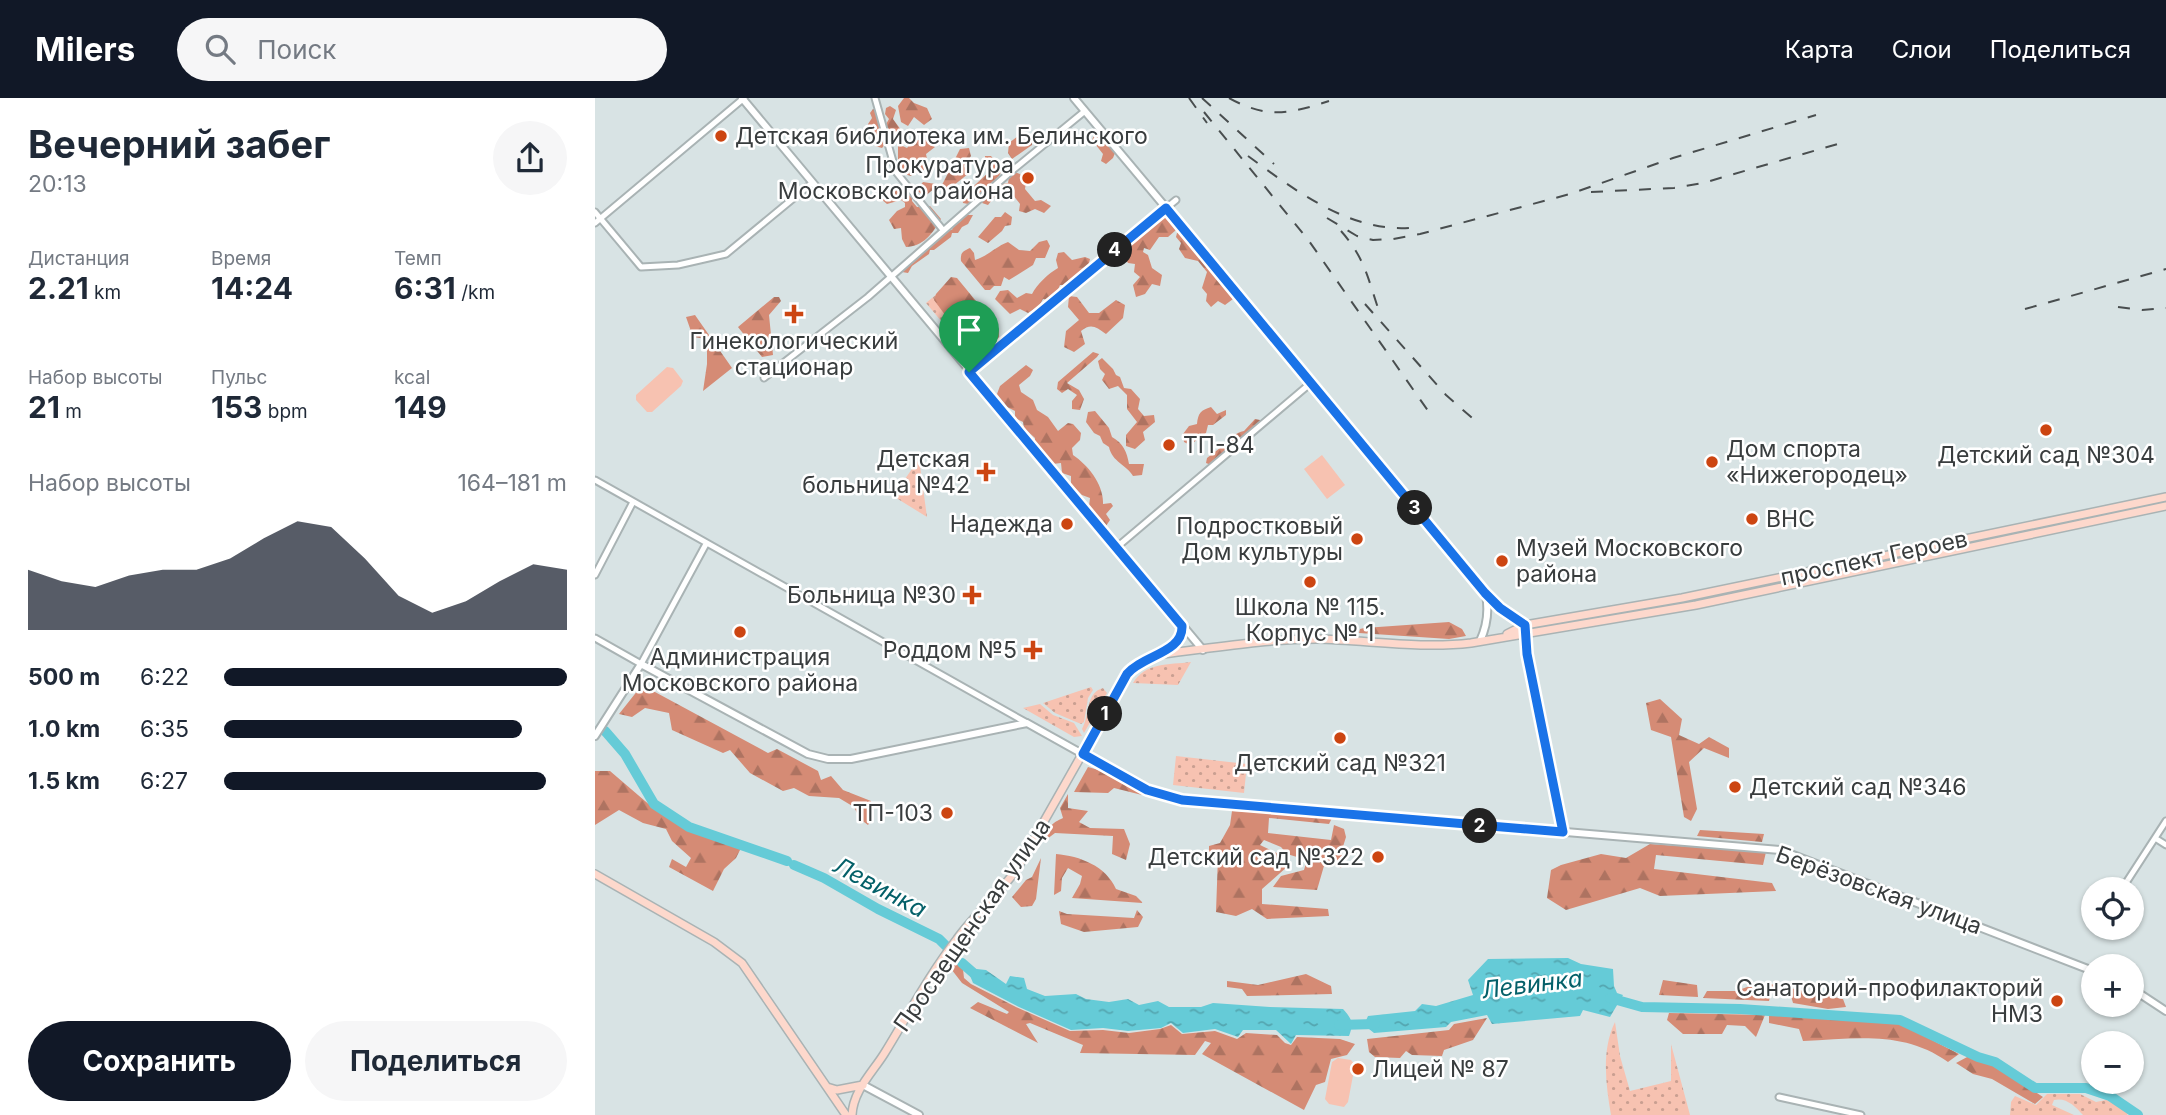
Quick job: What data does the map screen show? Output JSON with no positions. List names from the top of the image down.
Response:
{
  "streets": {
    "main road": ["проспект Героев", "Просвещенская улица"],
    "street": ["Берёзовская улица"]
  },
  "crossings": [
    ["проспект Героев", "Просвещенская улица"],
    ["Берёзовская улица", "Просвещенская улица"]
  ],
  "water": ["Левинка"],
  "places": {
    "other": [
      "Детская библиотека им. Белинского",
      "Прокуратура Московского района",
      "Детский сад №304",
      "ТП-84",
      "Дом спорта «Нижегородец»",
      "ВНС",
      "Надежда",
      "Подростковый Дом культуры",
      "Музей Московского района",
      "Школа № 115. Корпус № 1",
      "Администрация Московского района",
      "Детский сад №321",
      "Детский сад №346",
      "ТП-103",
      "Детский сад №322",
      "Санаторий-профилакторий НМЗ",
      "Лицей № 87"
    ],
    "health": [
      "Гинекологический стационар",
      "Детская больница №42",
      "Больница №30",
      "Роддом №5"
    ]
  },
  "page": {
    "header": "Milers",
    "search": "Поиск",
    "nav": ["Карта", "Слои", "Поделиться"],
    "heading": ["Вечерний забег", "20:13"],
    "stats": [
      ["Дистанция", "2.21 km"],
      ["Время", "14:24"],
      ["Темп", "6:31 /km"],
      ["Набор высоты", "21 m"],
      ["Пульс", "153 bpm"],
      ["kcal", "149"]
    ],
    "pins": [
      "4",
      "3",
      "1",
      "2"
    ],
    "chart": ["Набор высоты", "164–181 m"],
    "list": [
      {
        "name": "500 m",
        "note": "6:22"
      },
      {
        "name": "1.0 km",
        "note": "6:35"
      },
      {
        "name": "1.5 km",
        "note": "6:27"
      }
    ],
    "map_buttons": ["+", "−"],
    "buttons": ["Сохранить", "Поделиться"]
  }
}
